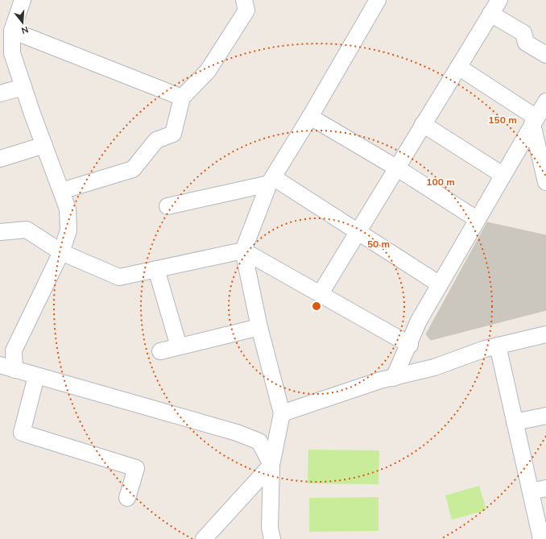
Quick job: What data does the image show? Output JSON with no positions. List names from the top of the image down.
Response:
{
  "north": "bottom",
  "rings": ["150 m", "100 m", "50 m"]
}
